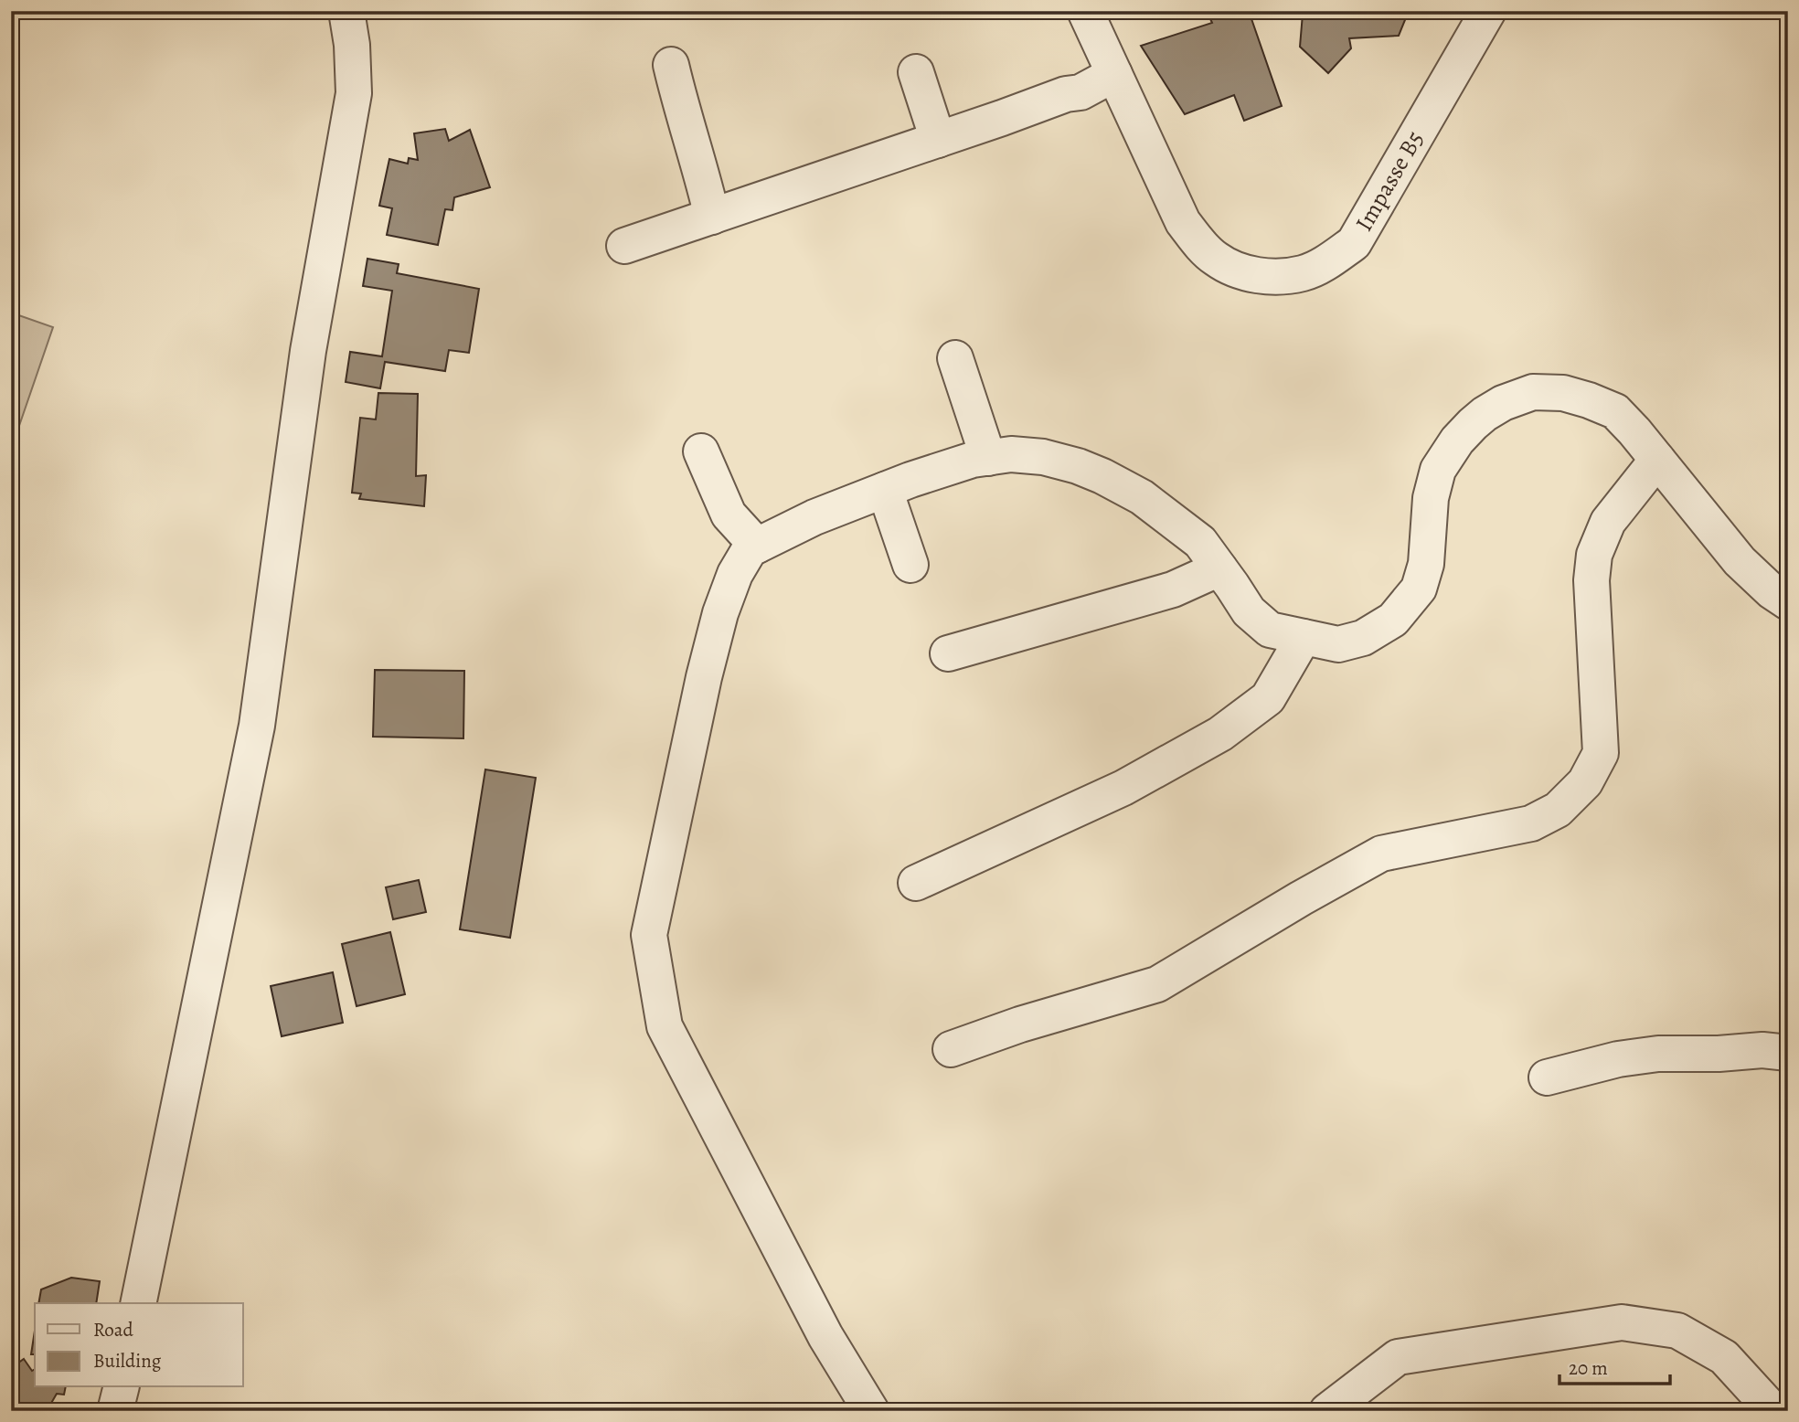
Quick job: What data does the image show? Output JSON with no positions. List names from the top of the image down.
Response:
{
  "streets": {
    "street": ["Impasse B5"]
  },
  "legend": ["Road", "Building"],
  "scale_bar": "20 m"
}
